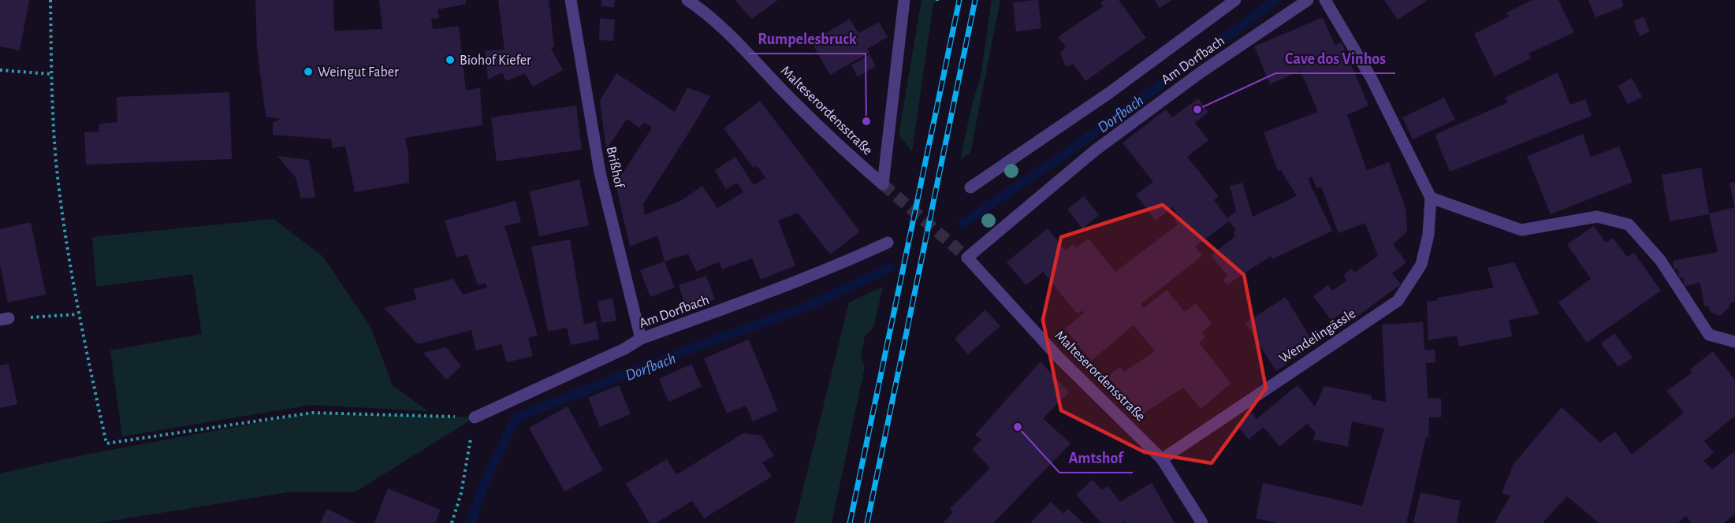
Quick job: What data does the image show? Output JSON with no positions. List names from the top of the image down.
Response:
{
  "streets": {
    "street": [
      "Am Dorfbach",
      "Malteserordensstraße",
      "Brißhof",
      "Wendelingässle"
    ]
  },
  "crossings": [
    ["Am Dorfbach", "Malteserordensstraße"],
    ["Am Dorfbach", "Brißhof"],
    ["Malteserordensstraße", "Wendelingässle"]
  ],
  "water": ["Dorfbach"],
  "places": [
    "Biohof Kiefer",
    "Weingut Faber",
    "Cave dos Vinhos",
    "Rumpelesbruck",
    "Amtshof"
  ]
}
